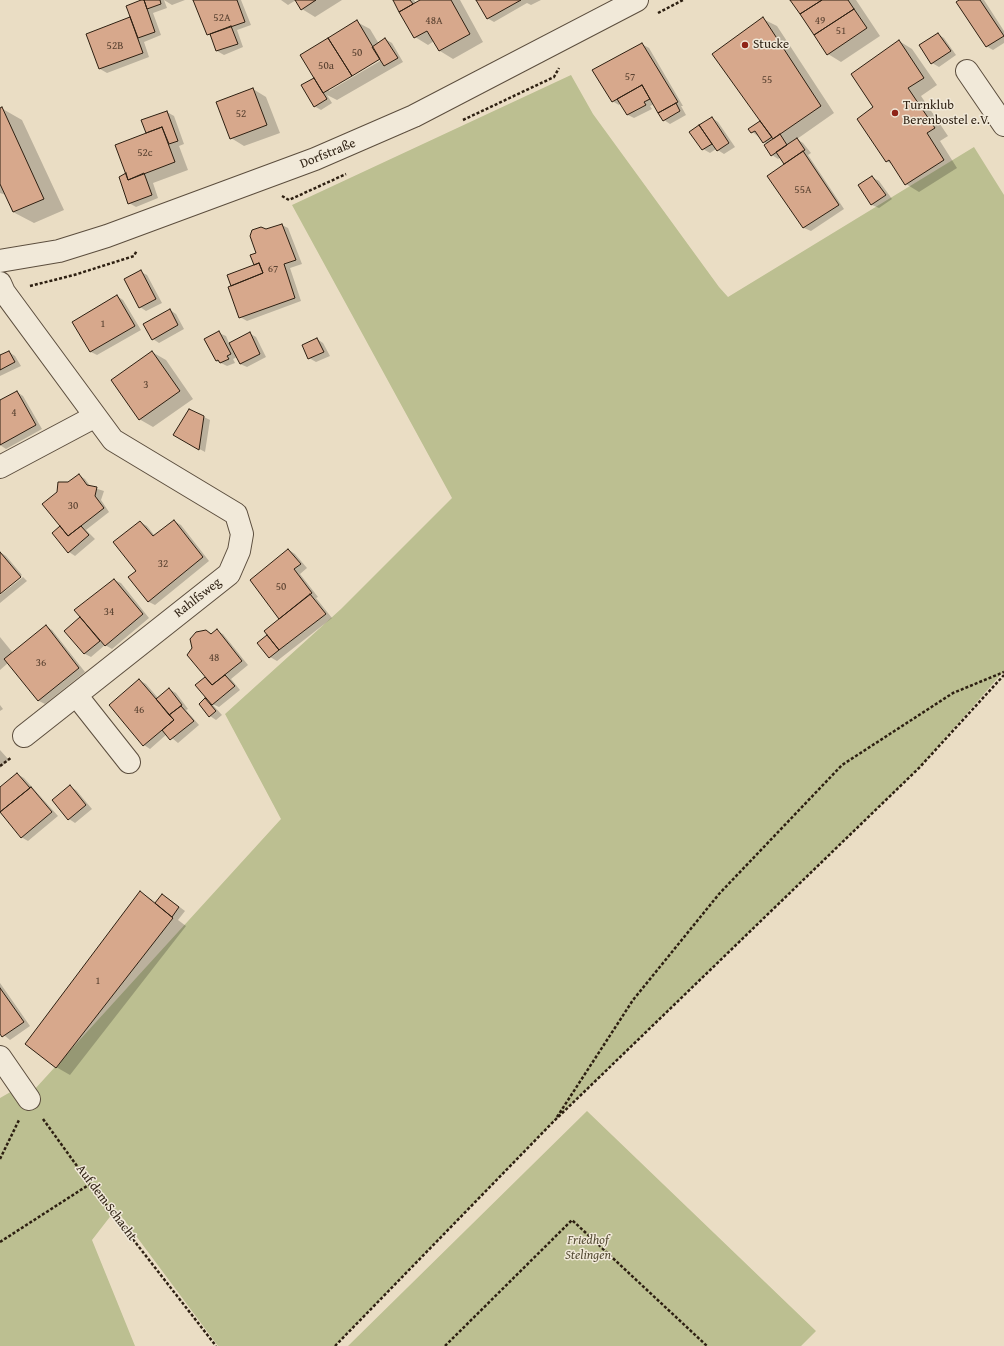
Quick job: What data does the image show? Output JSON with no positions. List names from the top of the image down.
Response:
{
  "streets": {
    "street": ["Dorfstraße", "Rahlfsweg"],
    "path": ["Auf dem Schacht"]
  },
  "parks": ["Friedhof Stelingen"],
  "places": ["Stucke", "Turnklub Berenbostel e.V."],
  "house_numbers": [
    "52A",
    "48A",
    "49",
    "51",
    "52B",
    "50",
    "50a",
    "57",
    "55",
    "52",
    "52c",
    "55A",
    "67",
    "1",
    "3",
    "4",
    "30",
    "32",
    "50",
    "34",
    "48",
    "36",
    "46",
    "1"
  ]
}
